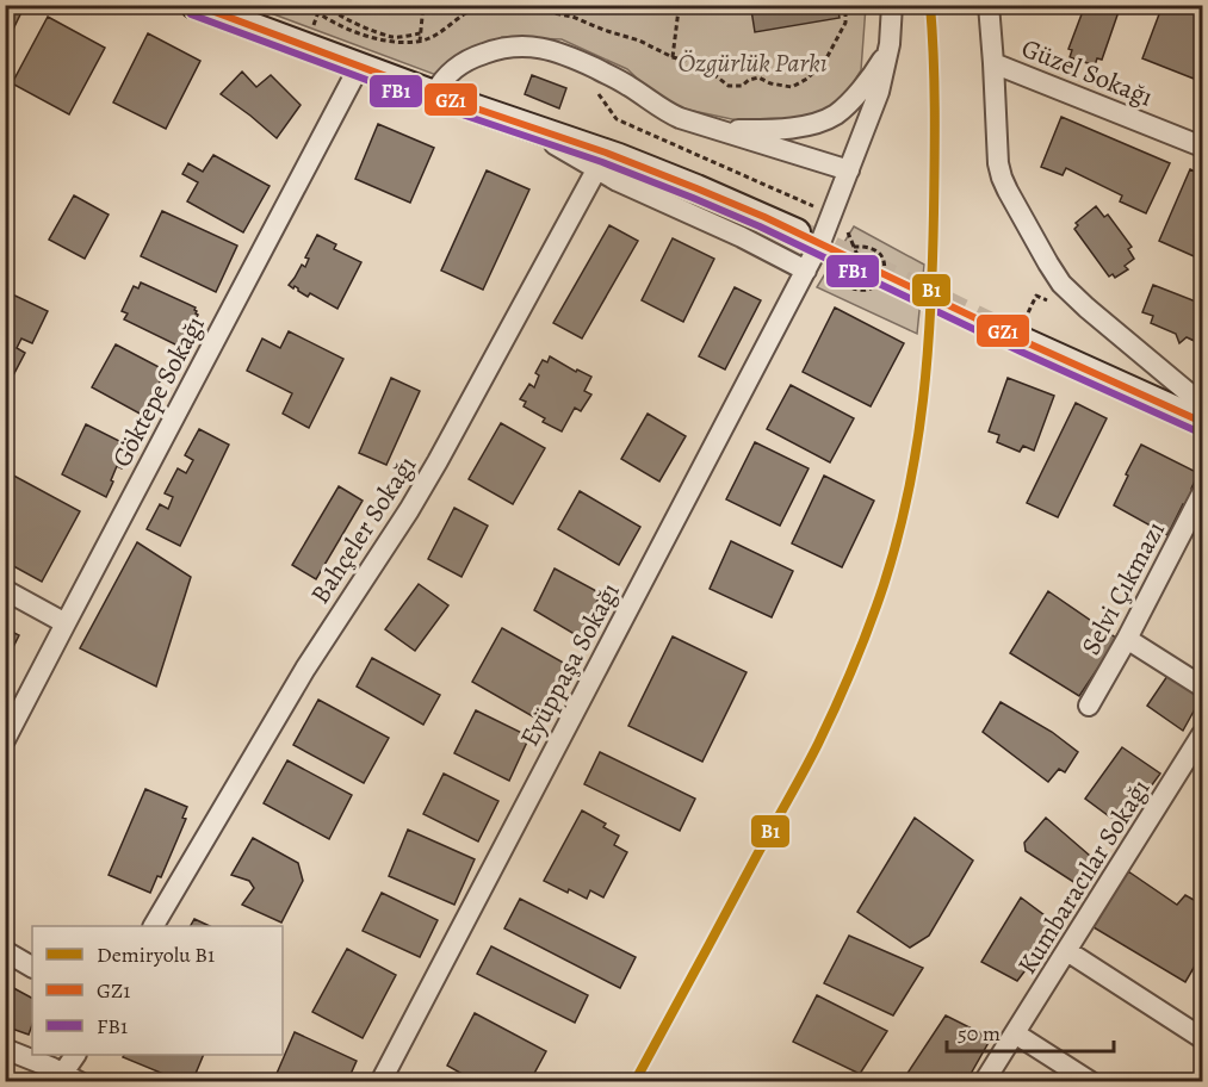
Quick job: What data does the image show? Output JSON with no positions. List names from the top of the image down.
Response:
{
  "streets": {
    "street": [
      "Güzel Sokağı",
      "Göktepe Sokağı",
      "Bahçeler Sokağı",
      "Selvi Çıkmazı",
      "Eyüppaşa Sokağı",
      "Kumbaracılar Sokağı"
    ]
  },
  "parks": ["Özgürlük Parkı"],
  "lines": ["rail line B1", "transit line GZ1", "transit line FB1"],
  "legend": ["Demiryolu B1", "GZ1", "FB1"],
  "scale_bar": "50 m"
}
